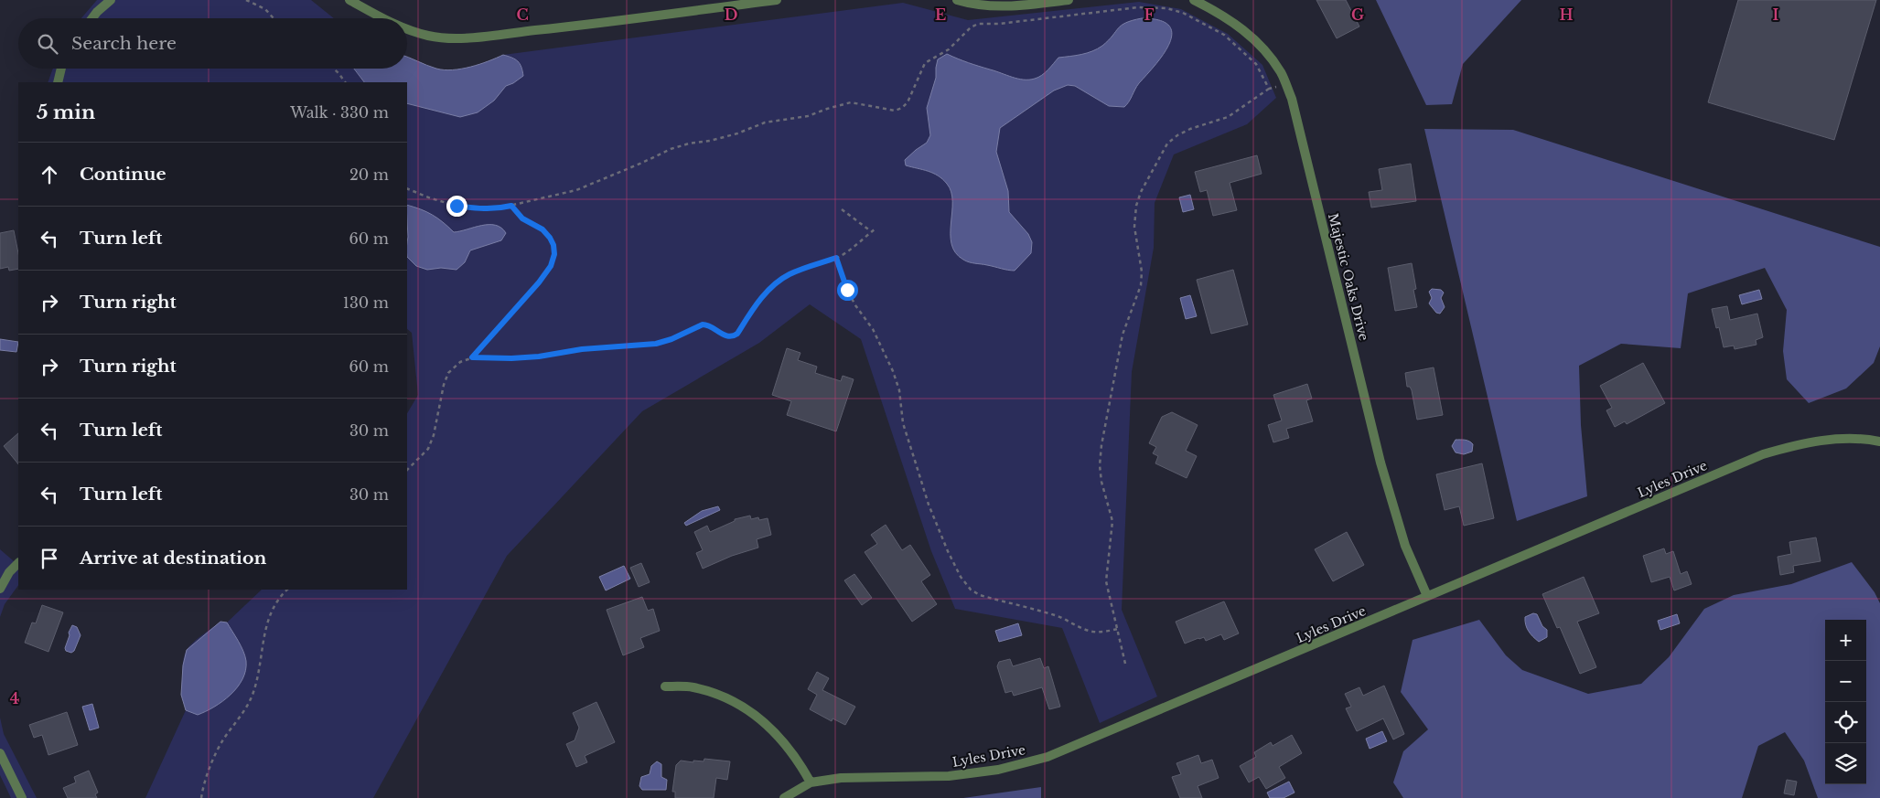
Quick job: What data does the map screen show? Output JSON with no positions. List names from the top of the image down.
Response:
{
  "streets": {
    "street": ["Majestic Oaks Drive", "Lyles Drive"]
  },
  "crossings": [
    ["Majestic Oaks Drive", "Lyles Drive"]
  ],
  "page": {
    "search": "Search here",
    "heading": ["5 min", "Walk · 330 m"],
    "list": [
      ["Continue", "20 m"],
      ["Turn left", "60 m"],
      ["Turn right", "130 m"],
      ["Turn right", "60 m"],
      ["Turn left", "30 m"],
      ["Turn left", "30 m"],
      "Arrive at destination"
    ],
    "map_buttons": ["+", "−"]
  },
  "grid": {
    "columns": [
      "C",
      "D",
      "E",
      "F",
      "G",
      "H",
      "I"
    ],
    "rows": ["4"]
  }
}
